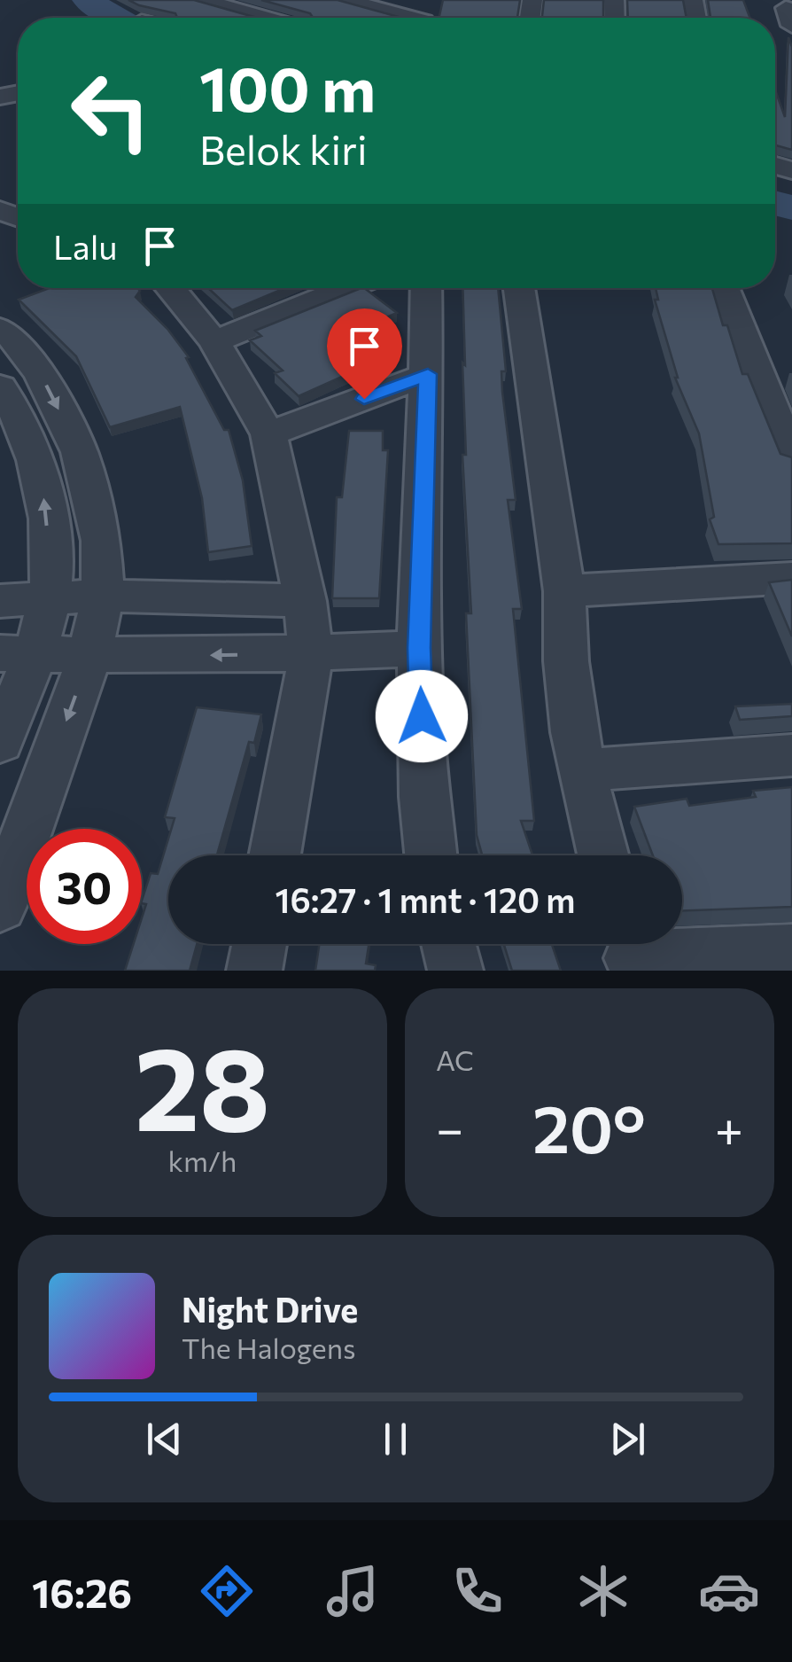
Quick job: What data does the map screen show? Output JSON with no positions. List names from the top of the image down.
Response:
{
  "page": {
    "turn": ["100 m", "Belok kiri"],
    "then": "Lalu",
    "limit": "30",
    "trip": "16:27 · 1 mnt · 120 m",
    "tile": [
      ["28", "km/h"],
      "AC"
    ],
    "heat": ["−", "20°", "+"],
    "song": ["Night Drive", "The Halogens"],
    "tabs": "16:26"
  }
}
